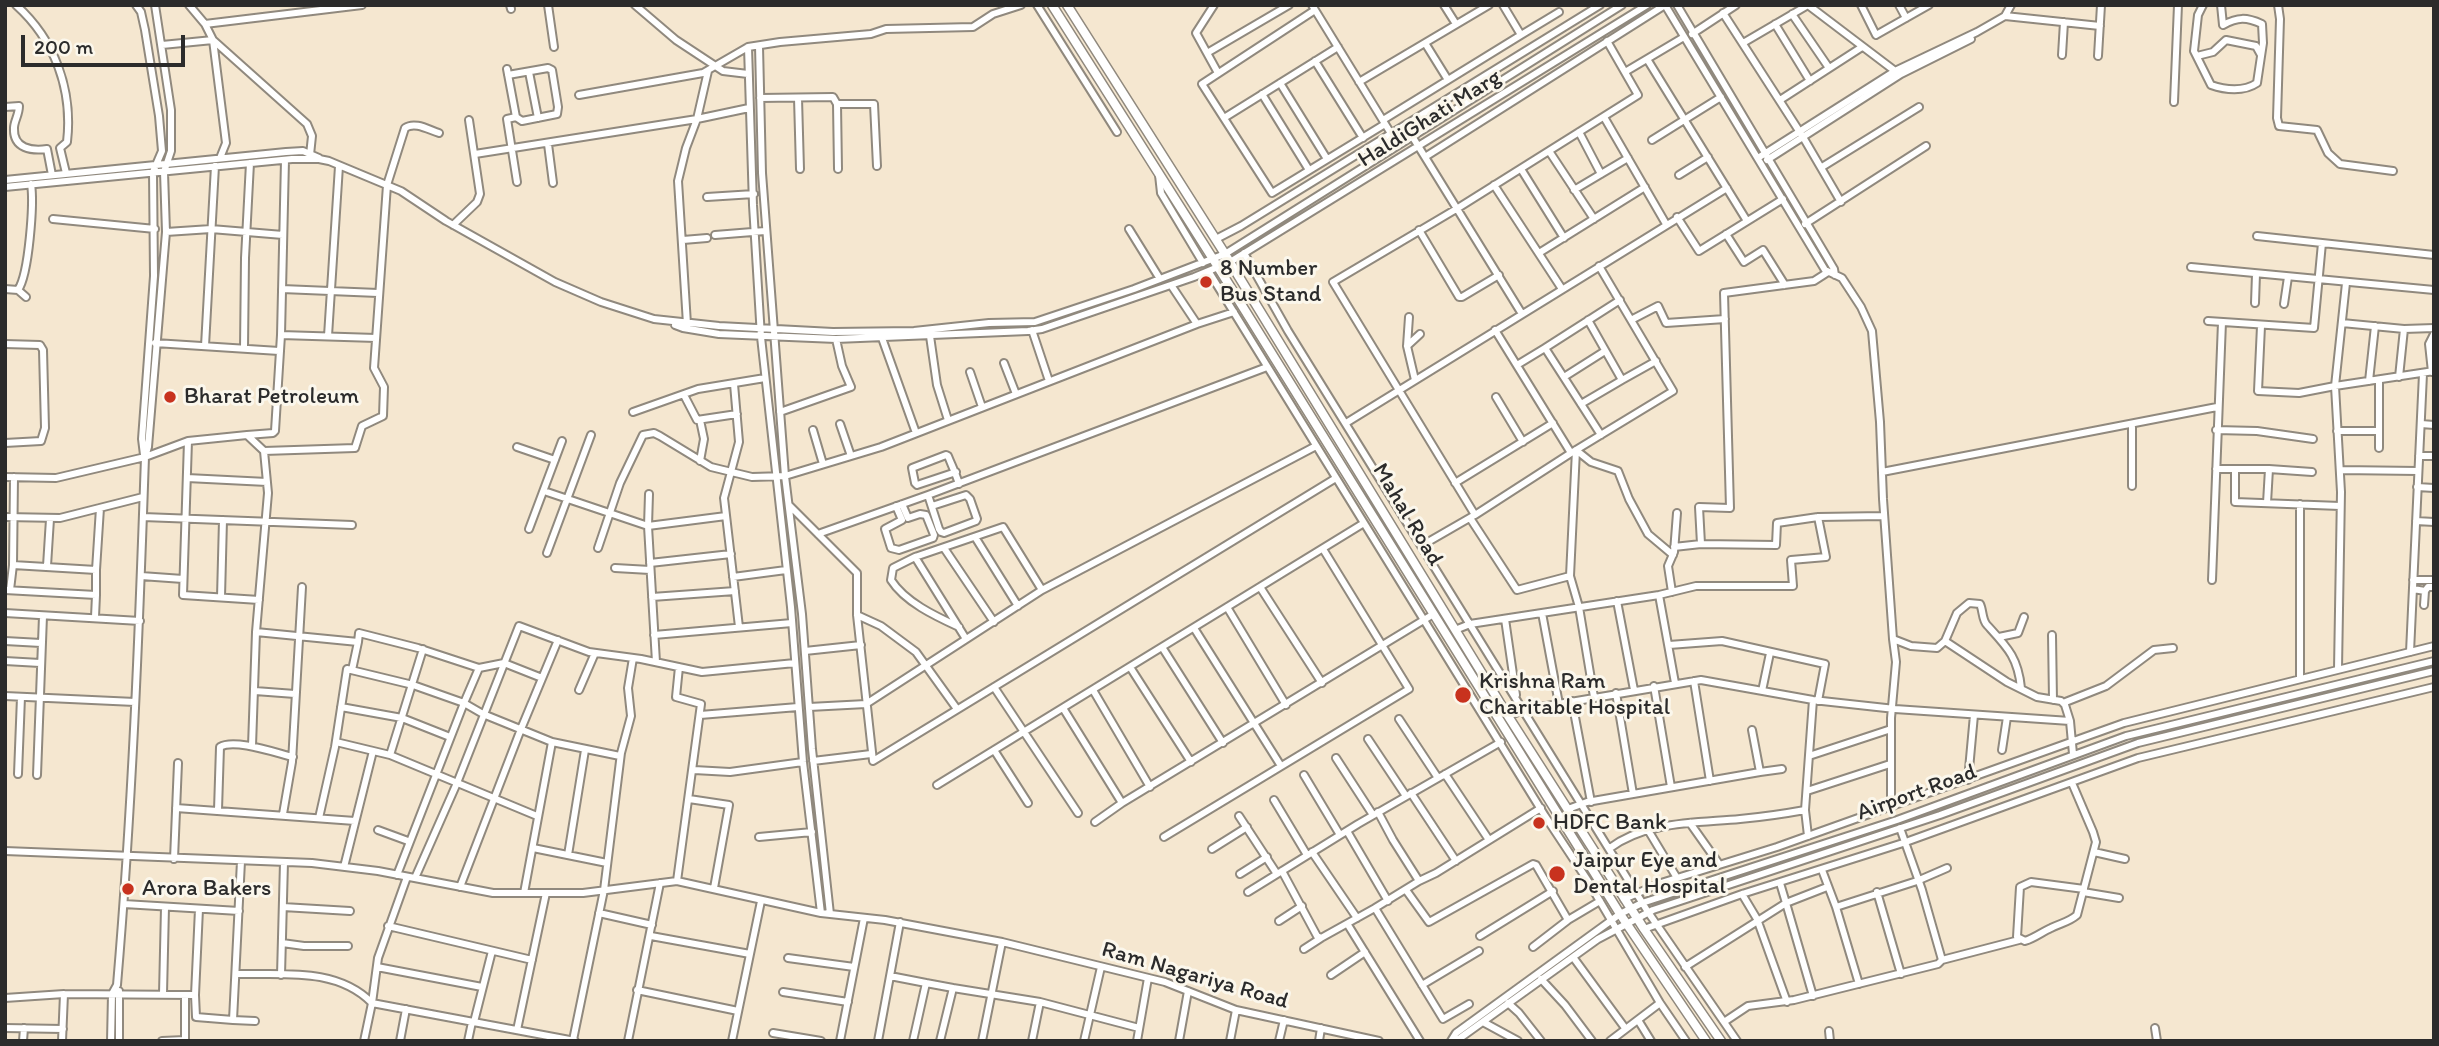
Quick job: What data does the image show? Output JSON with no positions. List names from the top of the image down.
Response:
{
  "streets": {
    "main road": ["Mahal Road"],
    "street": ["HaldiGhati Marg", "Airport Road", "Ram Nagariya Road"]
  },
  "crossings": [
    ["HaldiGhati Marg", "Mahal Road"],
    ["Mahal Road", "Airport Road"]
  ],
  "places": [
    "8 Number Bus Stand",
    "Bharat Petroleum",
    "Krishna Ram Charitable Hospital",
    "HDFC Bank",
    "Jaipur Eye and Dental Hospital",
    "Arora Bakers"
  ],
  "scale_bar": "200 m"
}
